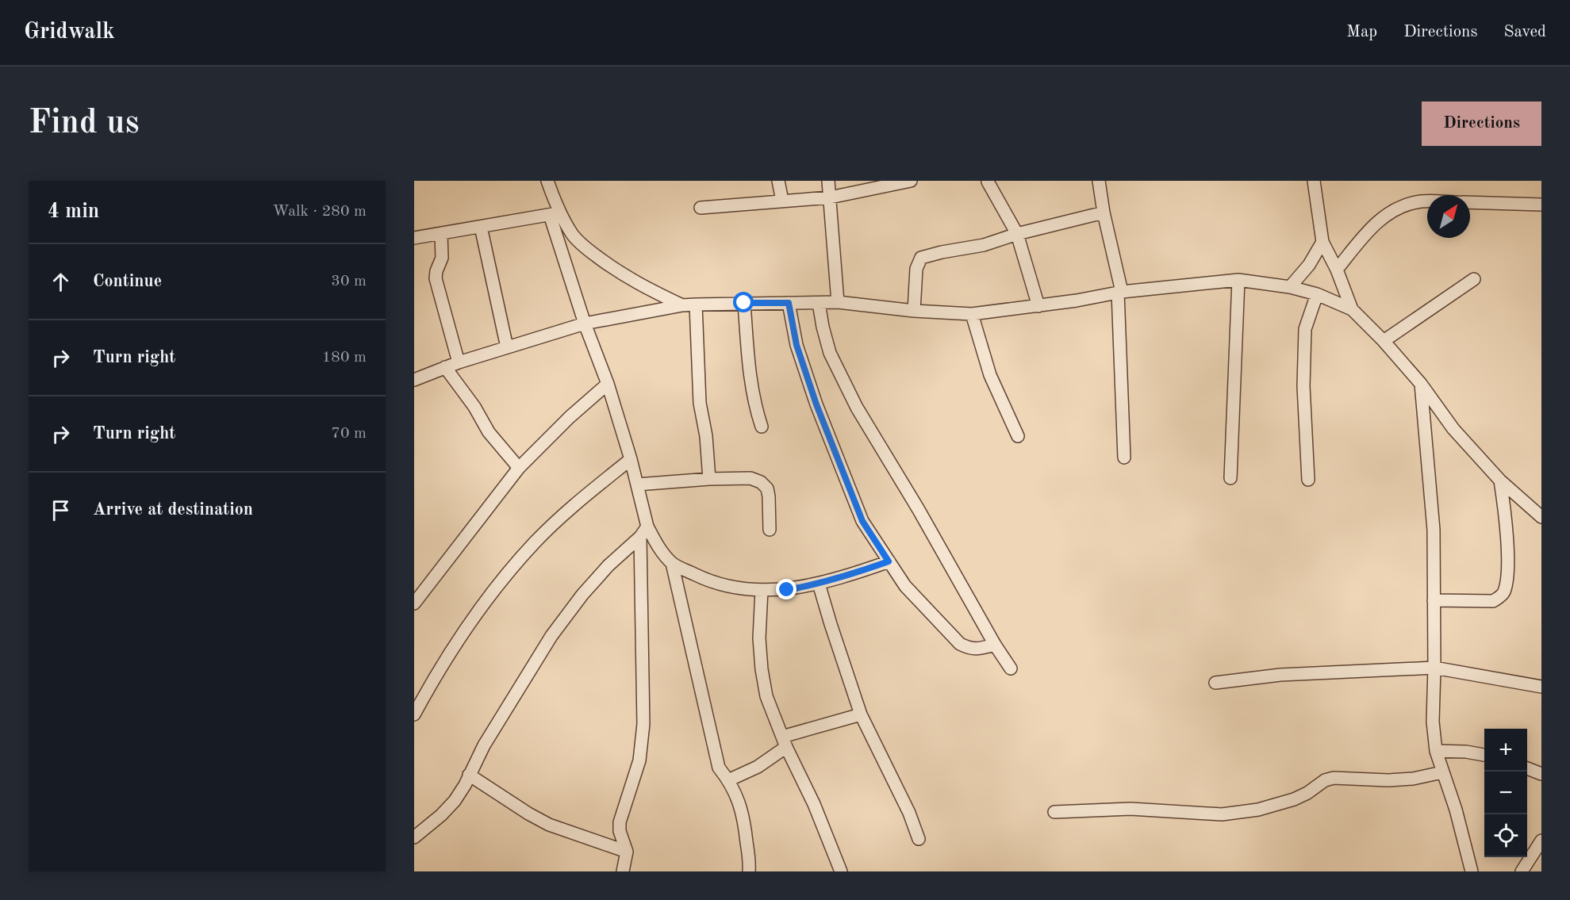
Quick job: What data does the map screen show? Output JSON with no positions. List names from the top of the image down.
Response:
{
  "north": "top right",
  "page": {
    "header": "Gridwalk",
    "nav": ["Map", "Directions", "Saved"],
    "buttons": "Directions",
    "title": "Find us",
    "heading": ["4 min", "Walk · 280 m"],
    "list": [
      ["Continue", "30 m"],
      ["Turn right", "180 m"],
      ["Turn right", "70 m"],
      "Arrive at destination"
    ],
    "map_buttons": ["+", "−"]
  }
}
